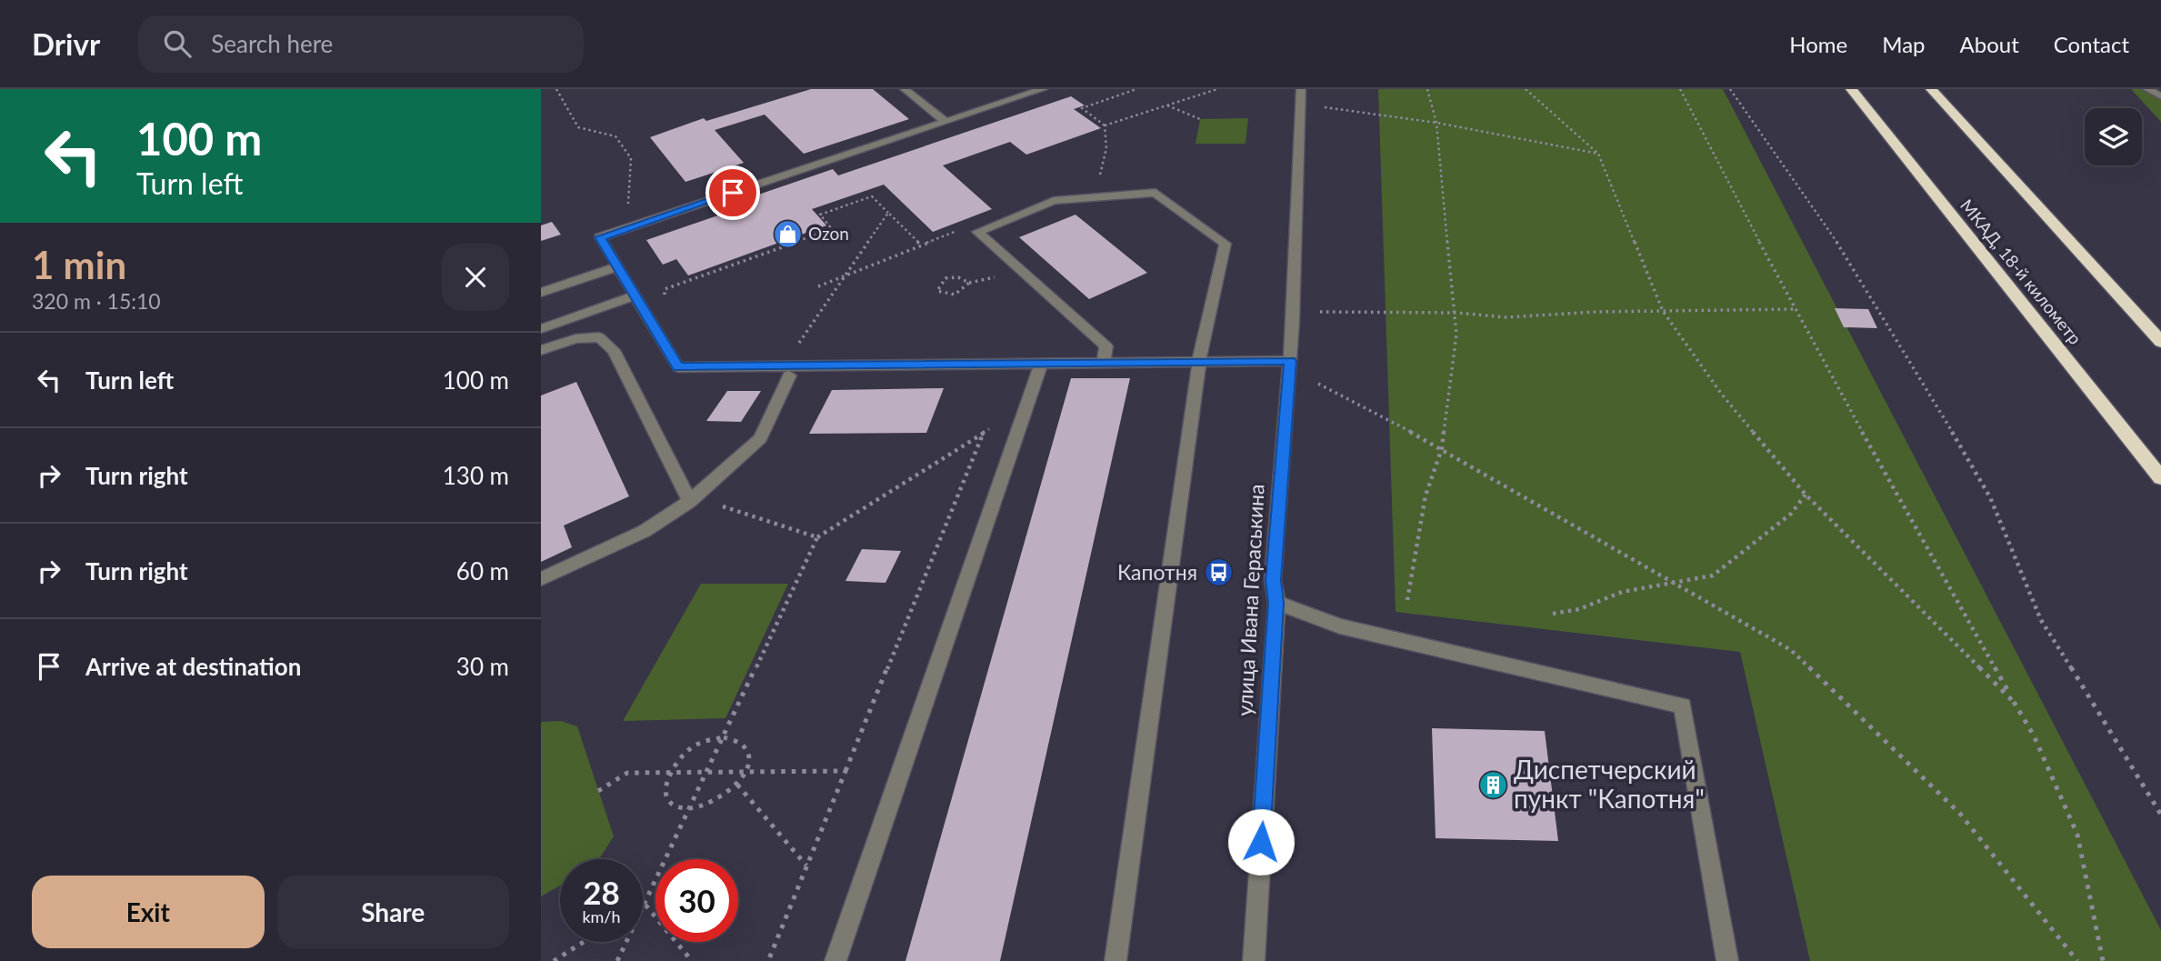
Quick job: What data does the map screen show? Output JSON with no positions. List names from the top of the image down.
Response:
{
  "streets": {
    "highway": ["МКАД, 18-й километр"],
    "street": ["улица Ивана Гераськина"]
  },
  "places": {
    "shop": ["Ozon"],
    "bus stop": ["Капотня"],
    "building": ["Диспетчерский пункт \"Капотня\""]
  },
  "page": {
    "header": "Drivr",
    "search": "Search here",
    "nav": [
      "Home",
      "Map",
      "About",
      "Contact"
    ],
    "turn": ["100 m", "Turn left"],
    "heading": ["1 min", "320 m · 15:10"],
    "list": [
      {
        "name": "Turn left",
        "value": "100 m"
      },
      {
        "name": "Turn right",
        "value": "130 m"
      },
      {
        "name": "Turn right",
        "value": "60 m"
      },
      {
        "name": "Arrive at destination",
        "value": "30 m"
      }
    ],
    "speed": "28 km/h",
    "limit": "30",
    "buttons": ["Exit", "Share"]
  }
}
